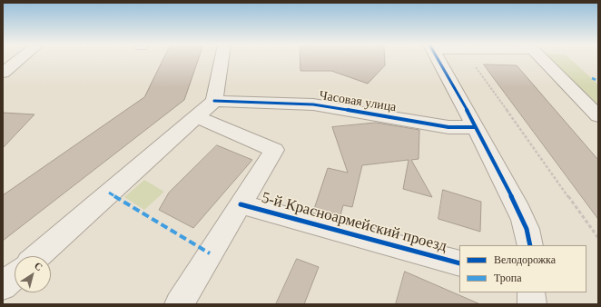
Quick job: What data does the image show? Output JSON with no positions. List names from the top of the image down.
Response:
{
  "streets": {
    "street": ["Часовая улица", "5-й Красноармейский проезд"]
  },
  "legend": ["Велодорожка", "Тропа"],
  "north": "top right"
}
